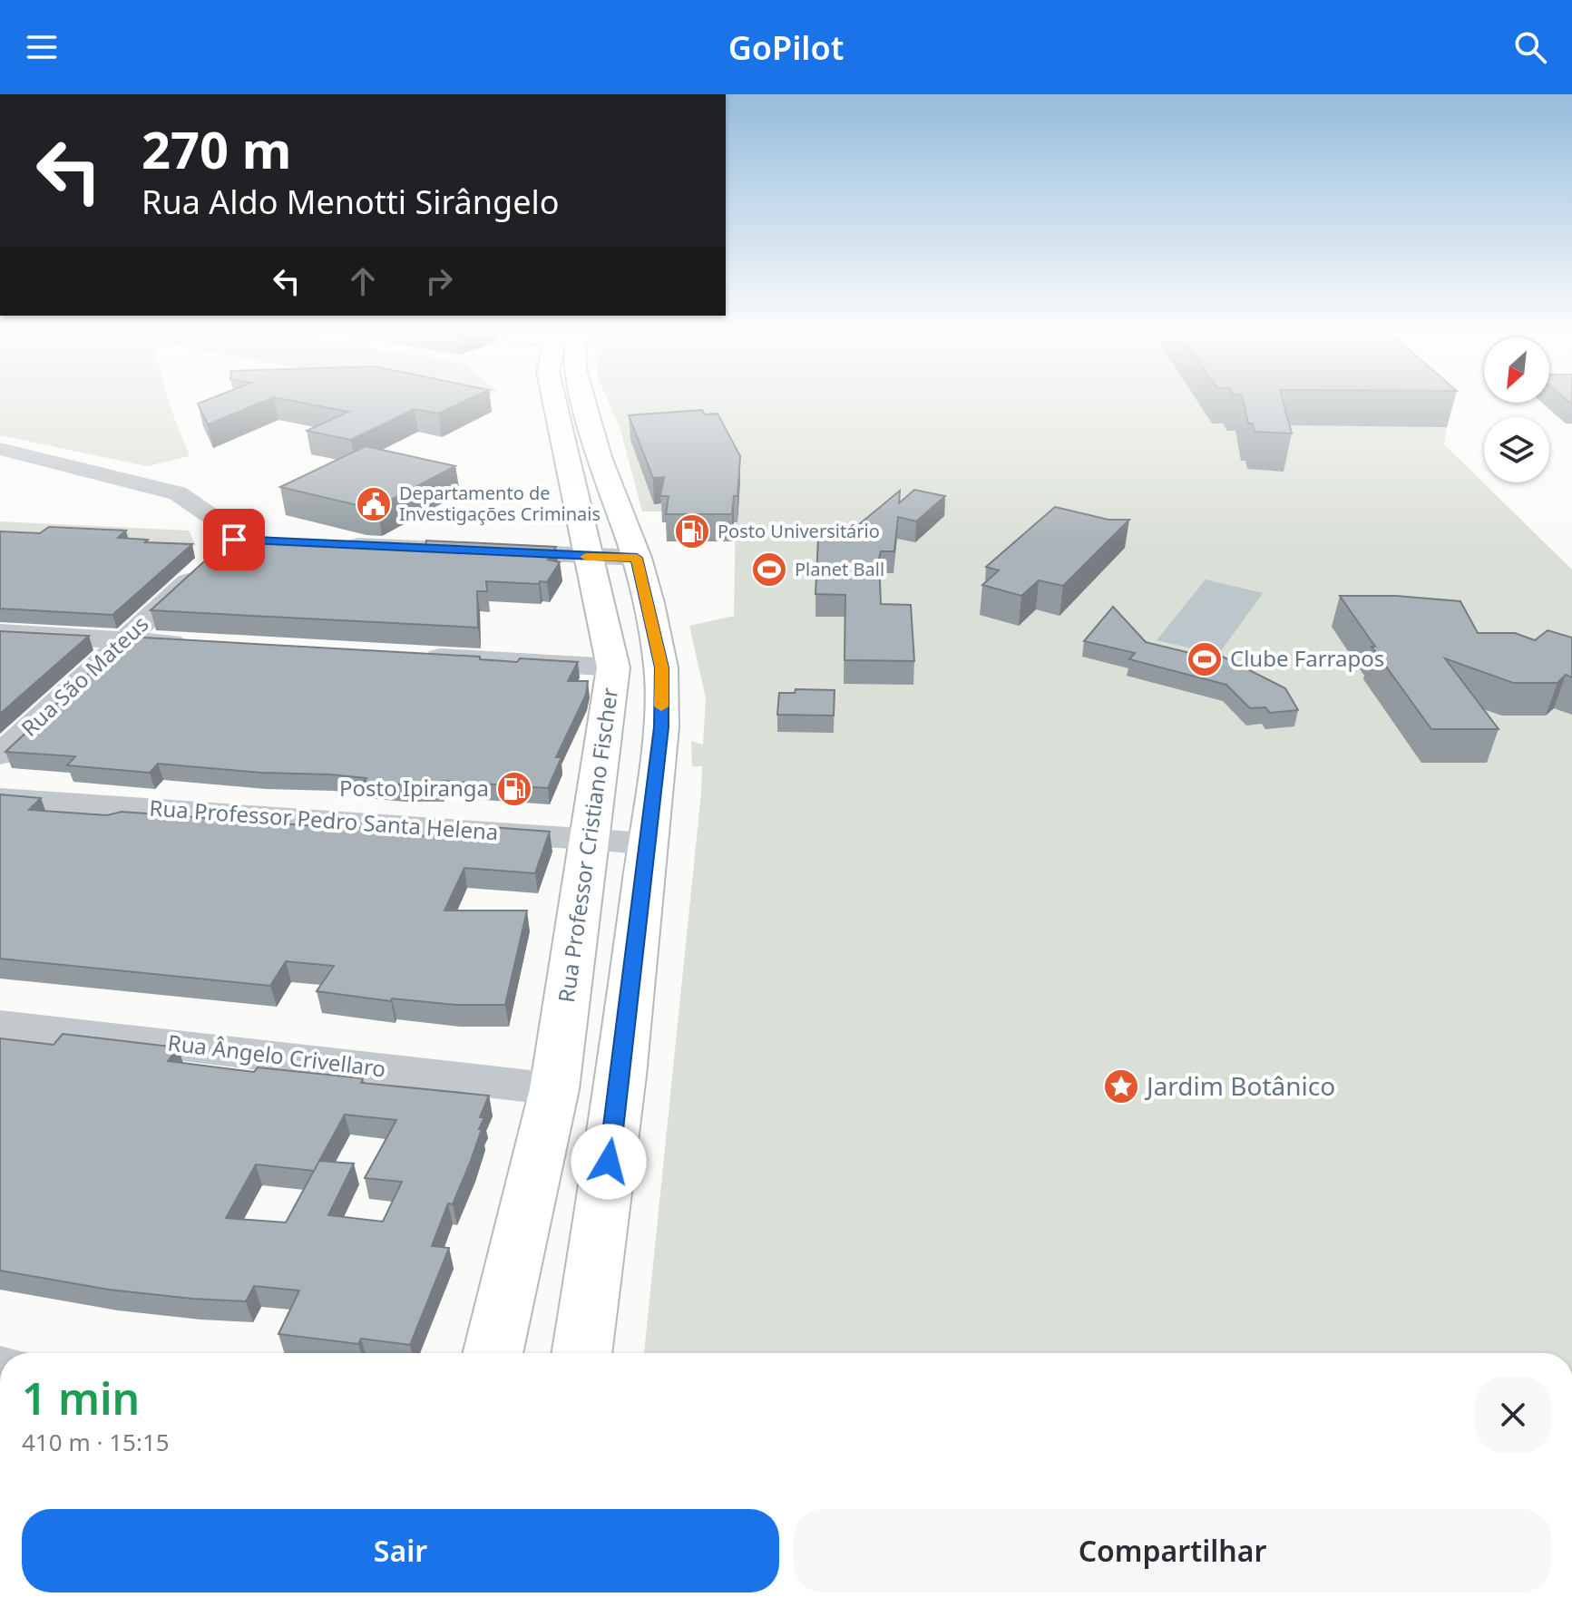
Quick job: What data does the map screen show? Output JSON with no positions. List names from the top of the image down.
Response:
{
  "streets": {
    "main road": ["Rua Professor Cristiano Fischer"],
    "street": ["Rua São Mateus", "Rua Professor Pedro Santa Helena", "Rua Ângelo Crivellaro"]
  },
  "crossings": [
    ["Rua Professor Pedro Santa Helena", "Rua Professor Cristiano Fischer"],
    ["Rua Professor Cristiano Fischer", "Rua Ângelo Crivellaro"]
  ],
  "places": {
    "public building": ["Departamento de Investigações Criminais"],
    "fuel station": ["Posto Universitário", "Posto Ipiranga"],
    "sports": ["Planet Ball", "Clube Farrapos"],
    "place": ["Jardim Botânico"]
  },
  "north": "bottom left",
  "page": {
    "header": "GoPilot",
    "turn": ["270 m", "Rua Aldo Menotti Sirângelo"],
    "heading": ["1 min", "410 m · 15:15"],
    "buttons": ["Sair", "Compartilhar"]
  }
}
